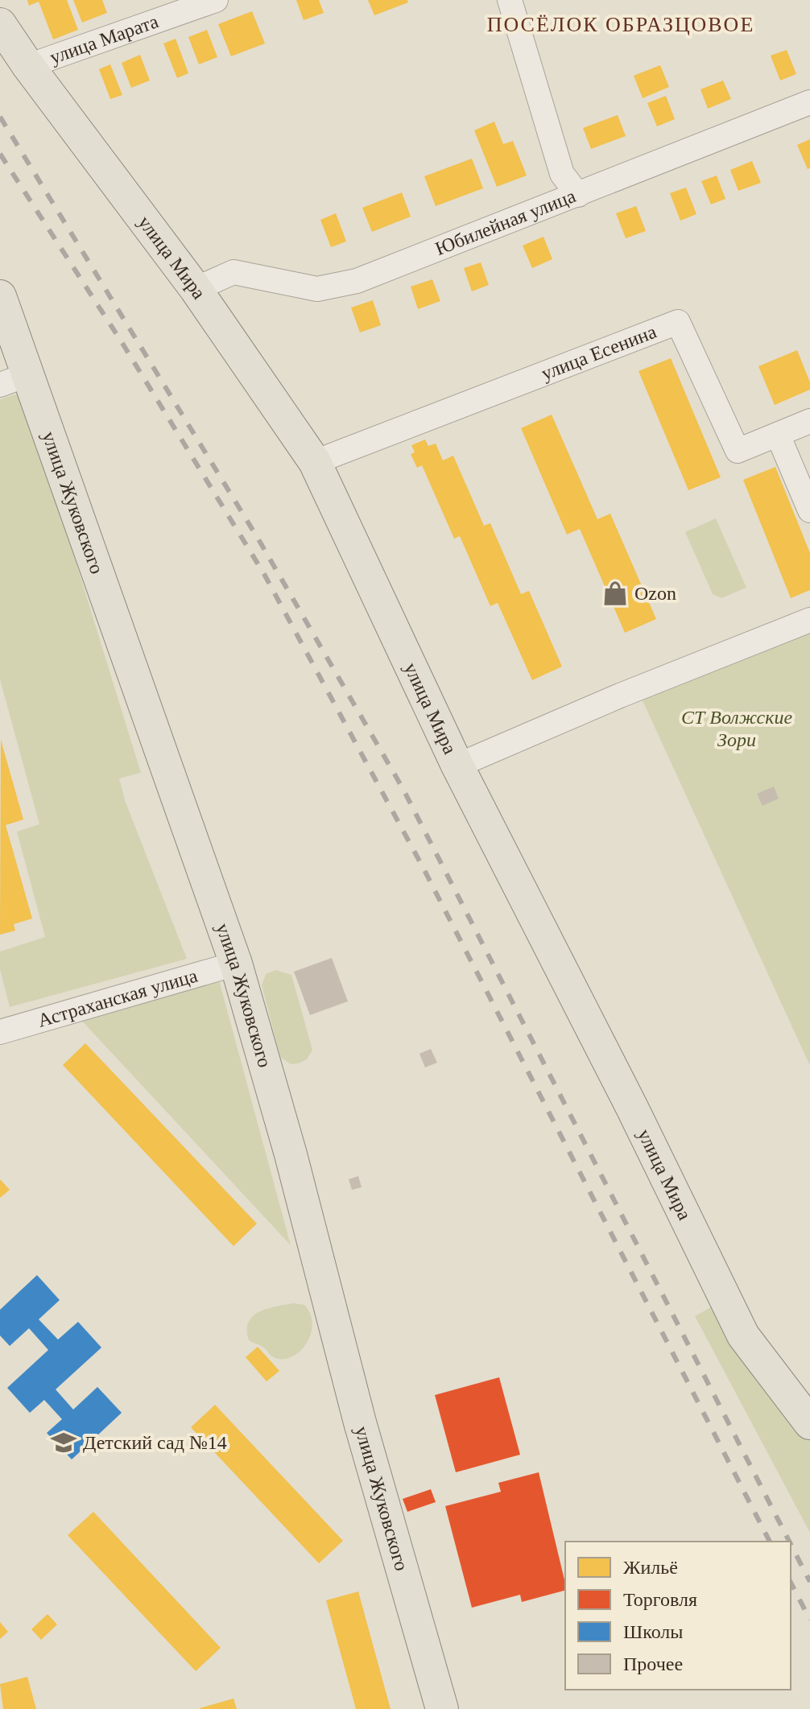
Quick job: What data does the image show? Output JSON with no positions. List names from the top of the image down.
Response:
{
  "streets": {
    "main road": ["улица Мира", "улица Жуковского"],
    "street": [
      "улица Марата",
      "Юбилейная улица",
      "улица Есенина",
      "Астраханская улица"
    ]
  },
  "crossings": [
    ["улица Марата", "улица Мира"],
    ["Юбилейная улица", "улица Мира"],
    ["улица Мира", "улица Есенина"],
    ["улица Жуковского", "Астраханская улица"]
  ],
  "districts": ["ПОСЁЛОК ОБРАЗЦОВОЕ"],
  "parks": ["СТ Волжские Зори"],
  "places": {
    "shop": ["Ozon"],
    "school or university": ["Детский сад №14"]
  },
  "legend": [
    "Жильё",
    "Торговля",
    "Школы",
    "Прочее"
  ]
}
